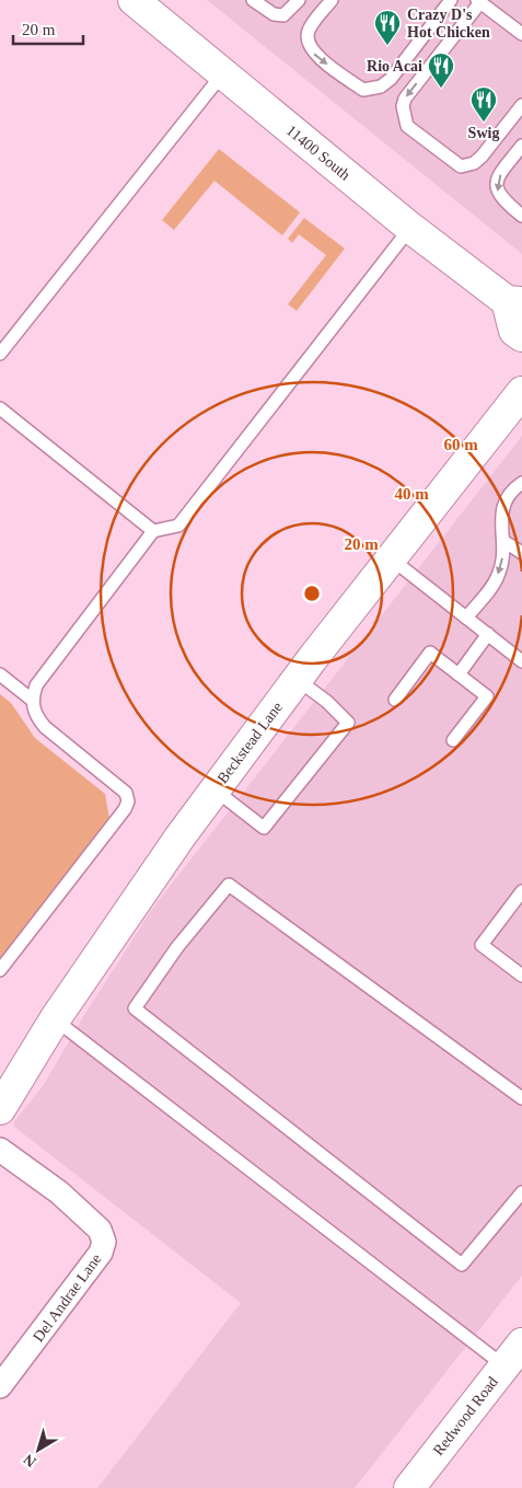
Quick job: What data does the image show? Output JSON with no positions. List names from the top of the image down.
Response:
{
  "streets": {
    "street": [
      "11400 South",
      "Beckstead Lane",
      "Del Andrae Lane",
      "Redwood Road"
    ]
  },
  "places": {
    "restaurant": ["Crazy D's Hot Chicken", "Rio Acai", "Swig"]
  },
  "scale_bar": "20 m",
  "north": "bottom left",
  "rings": ["60 m", "40 m", "20 m"]
}
